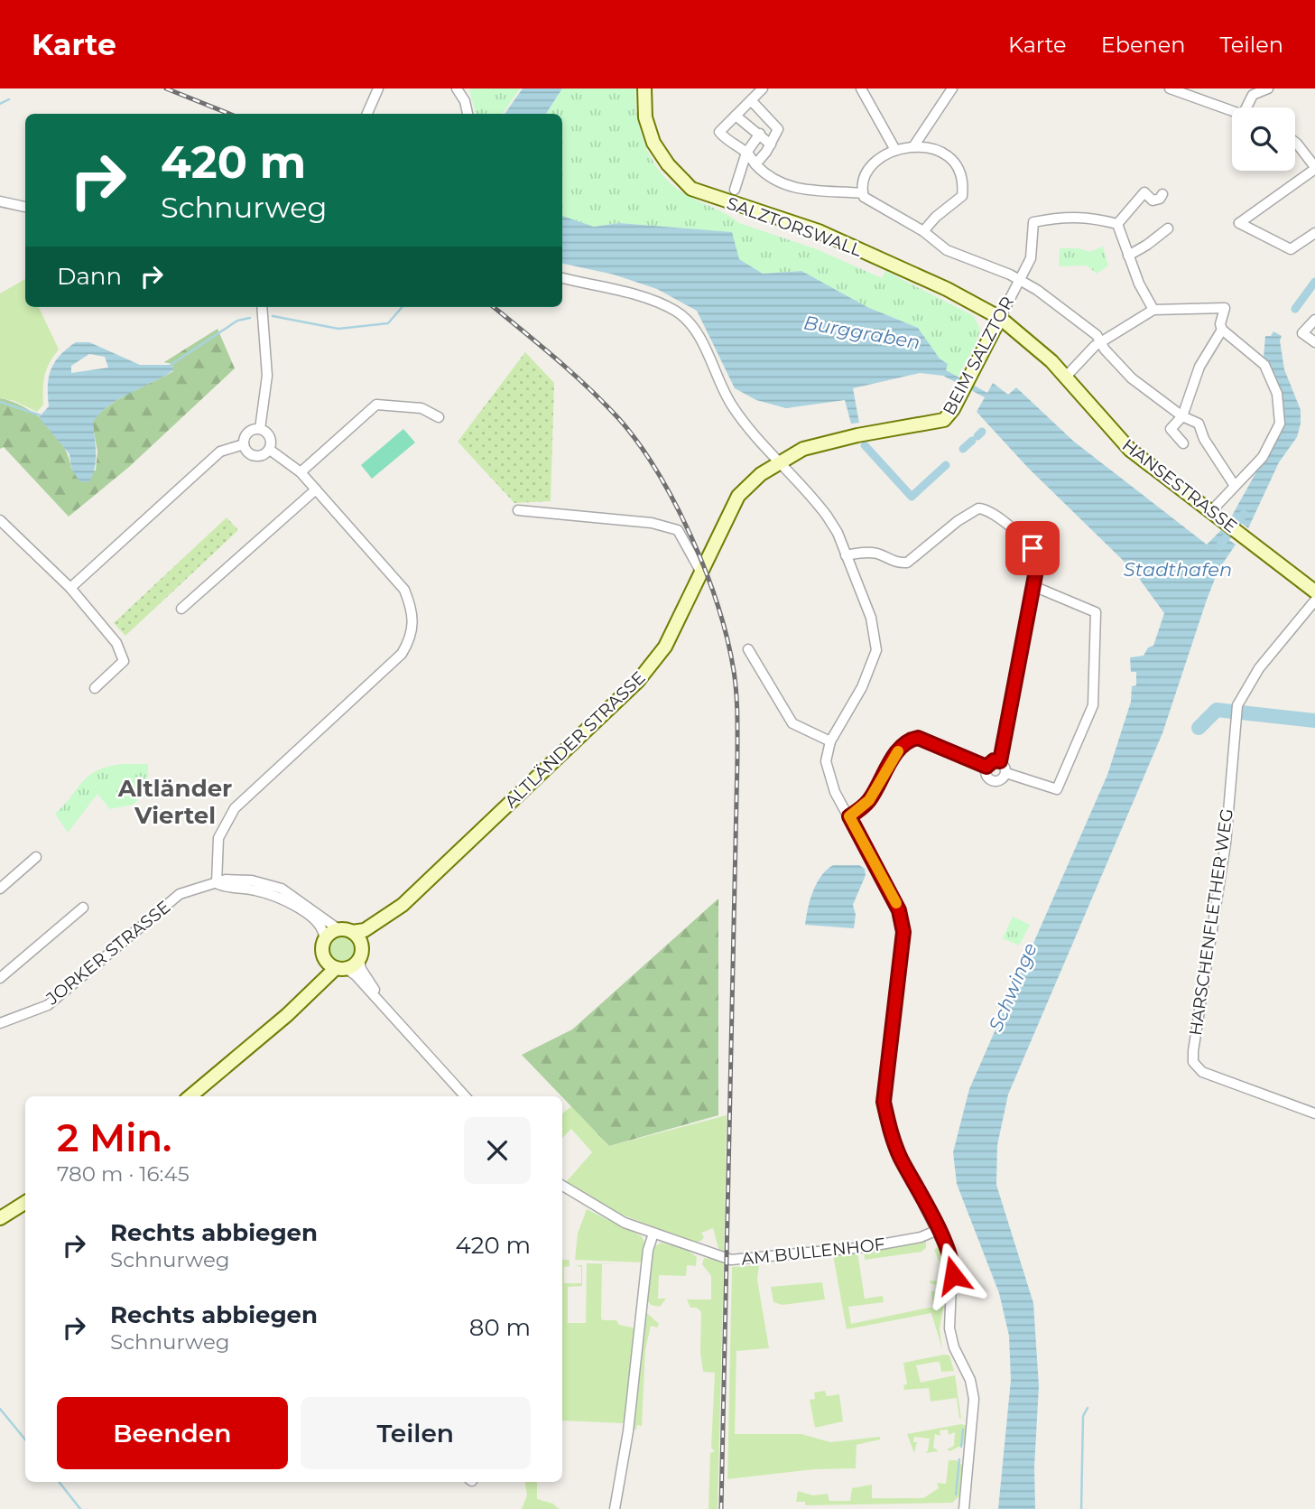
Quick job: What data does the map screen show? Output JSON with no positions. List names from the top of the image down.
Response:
{
  "streets": {
    "main road": [
      "SALZTORSWALL",
      "BEIM SALZTOR",
      "HANSESTRASSE",
      "ALTLÄNDER STRASSE"
    ],
    "street": ["HARSCHENFLETHER WEG", "JORKER STRASSE", "AM BULLENHOF"]
  },
  "crossings": [
    ["SALZTORSWALL", "BEIM SALZTOR"],
    ["SALZTORSWALL", "HANSESTRASSE"],
    ["BEIM SALZTOR", "HANSESTRASSE"],
    ["BEIM SALZTOR", "ALTLÄNDER STRASSE"],
    ["ALTLÄNDER STRASSE", "JORKER STRASSE"]
  ],
  "districts": ["Altländer Viertel"],
  "water": ["Burggraben", "Stadthafen", "Schwinge"],
  "page": {
    "header": "Karte",
    "nav": ["Karte", "Ebenen", "Teilen"],
    "turn": ["420 m", "Schnurweg"],
    "then": "Dann",
    "heading": ["2 Min.", "780 m · 16:45"],
    "list": [
      {
        "name": "Rechts abbiegen",
        "note": "Schnurweg",
        "value": "420 m"
      },
      {
        "name": "Rechts abbiegen",
        "note": "Schnurweg",
        "value": "80 m"
      }
    ],
    "buttons": ["Beenden", "Teilen"]
  }
}
